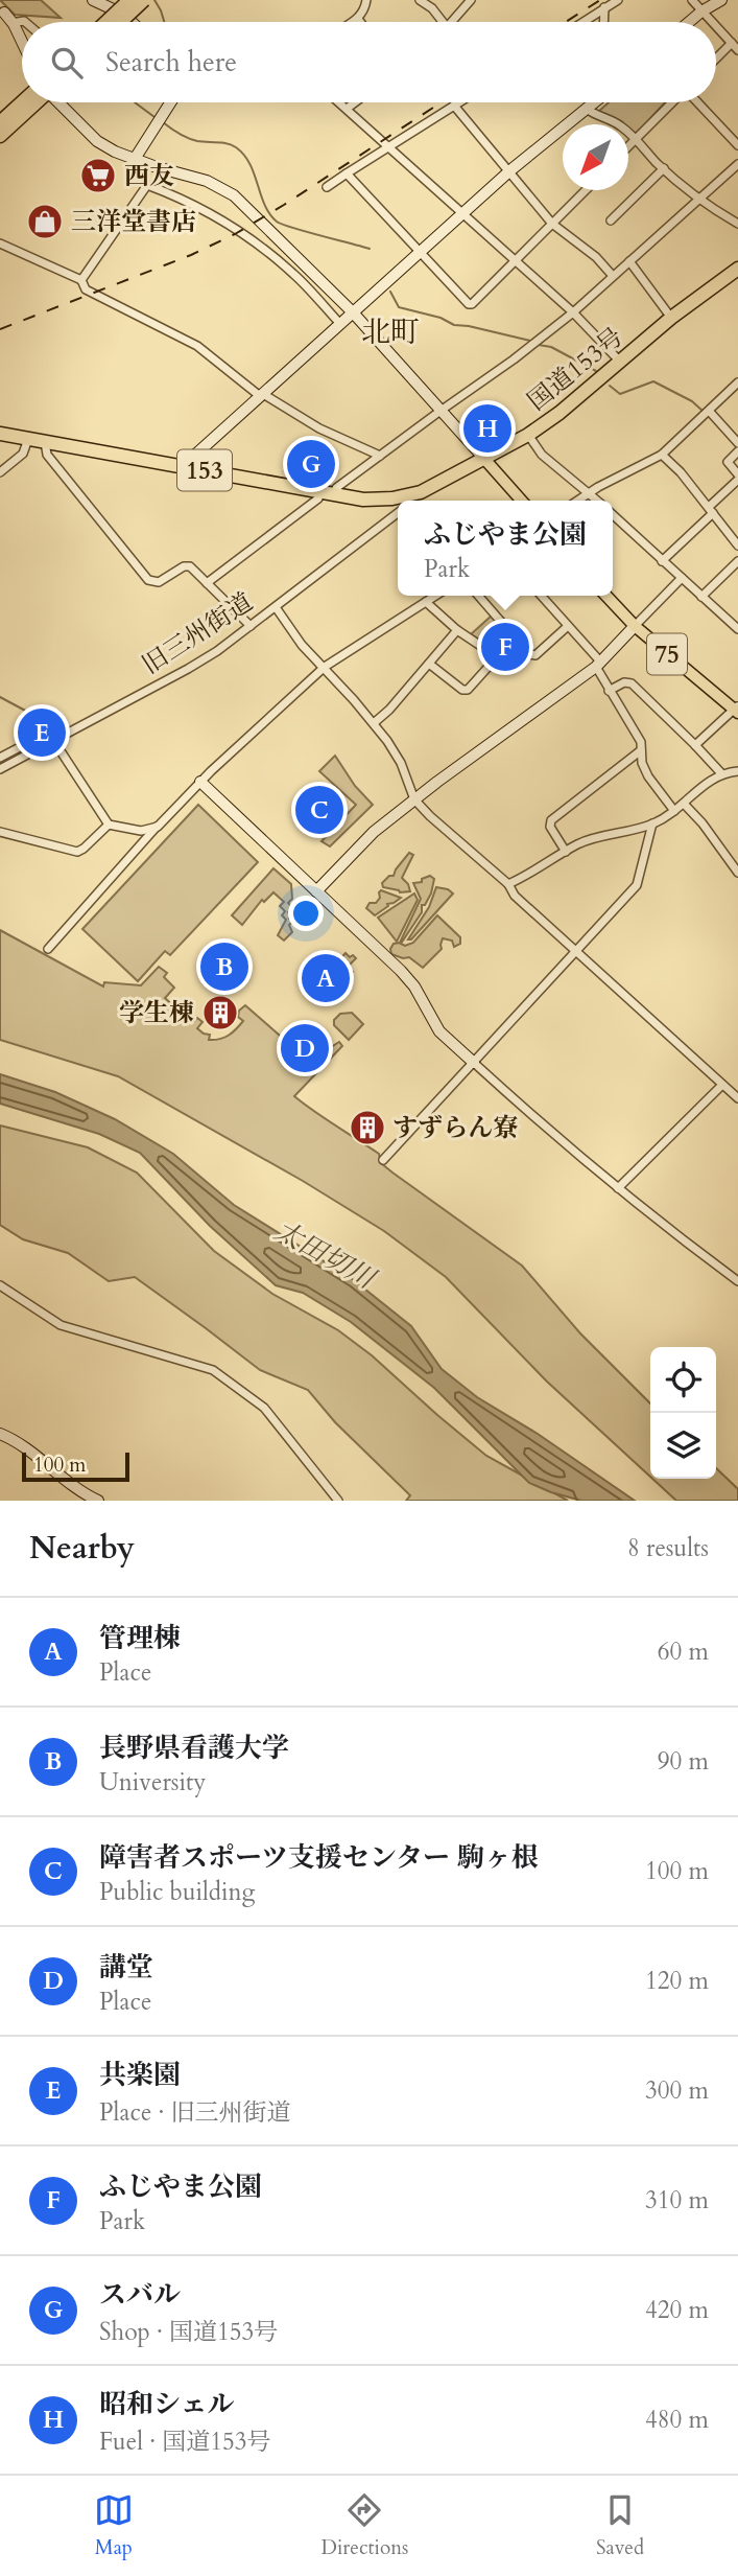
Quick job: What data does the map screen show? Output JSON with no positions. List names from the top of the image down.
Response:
{
  "streets": {
    "highway": ["国道153号", "153"],
    "main road": ["75"],
    "street": ["旧三州街道"]
  },
  "districts": ["北町"],
  "water": ["太田切川"],
  "places": {
    "supermarket": ["西友"],
    "shop": ["三洋堂書店"],
    "building": ["学生棟", "すずらん寮"]
  },
  "scale_bar": "100 m",
  "north": "bottom left",
  "page": {
    "search": "Search here",
    "pins": [
      "H",
      "G",
      "F",
      "E",
      "C",
      "B",
      "A",
      "D"
    ],
    "popup": ["ふじやま公園", "Park"],
    "scale": "100 m",
    "heading": ["Nearby", "8 results"],
    "list": [
      {
        "mark": "A",
        "name": "管理棟",
        "note": "Place",
        "value": "60 m"
      },
      {
        "mark": "B",
        "name": "長野県看護大学",
        "note": "University",
        "value": "90 m"
      },
      {
        "mark": "C",
        "name": "障害者スポーツ支援センター 駒ヶ根",
        "note": "Public building",
        "value": "100 m"
      },
      {
        "mark": "D",
        "name": "講堂",
        "note": "Place",
        "value": "120 m"
      },
      {
        "mark": "E",
        "name": "共楽園",
        "note": "Place · 旧三州街道",
        "value": "300 m"
      },
      {
        "mark": "F",
        "name": "ふじやま公園",
        "note": "Park",
        "value": "310 m"
      },
      {
        "mark": "G",
        "name": "スバル",
        "note": "Shop · 国道153号",
        "value": "420 m"
      },
      {
        "mark": "H",
        "name": "昭和シェル",
        "note": "Fuel · 国道153号",
        "value": "480 m"
      }
    ],
    "nav": ["Map", "Directions", "Saved"]
  }
}
